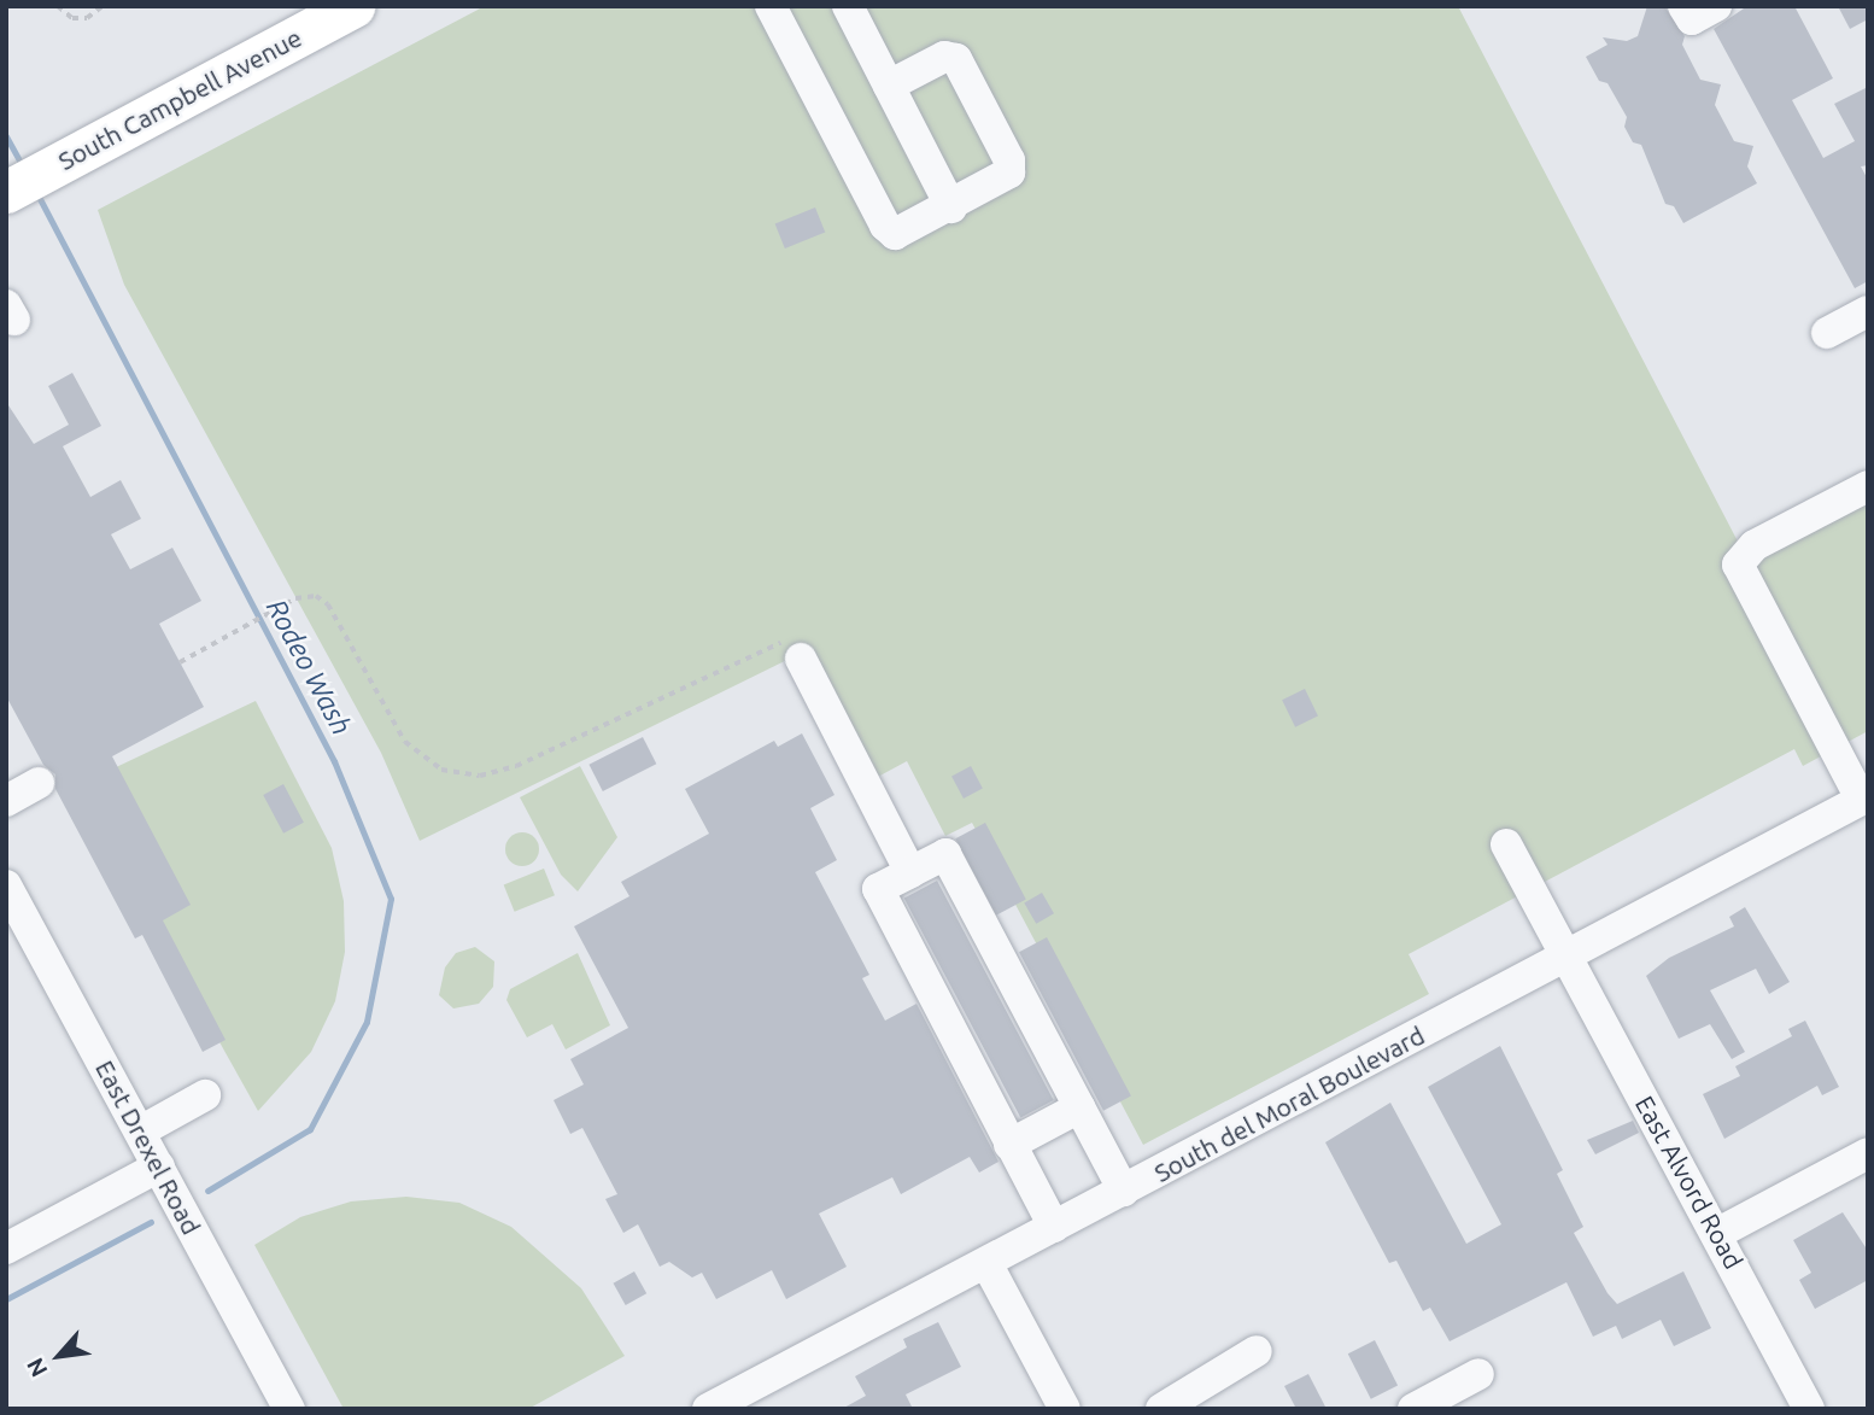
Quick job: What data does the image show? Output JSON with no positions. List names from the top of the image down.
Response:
{
  "streets": {
    "main road": ["South Campbell Avenue"],
    "street": ["South del Moral Boulevard", "East Drexel Road", "East Alvord Road"]
  },
  "crossings": [
    ["South del Moral Boulevard", "East Alvord Road"]
  ],
  "water": ["Rodeo Wash"],
  "north": "bottom left"
}
